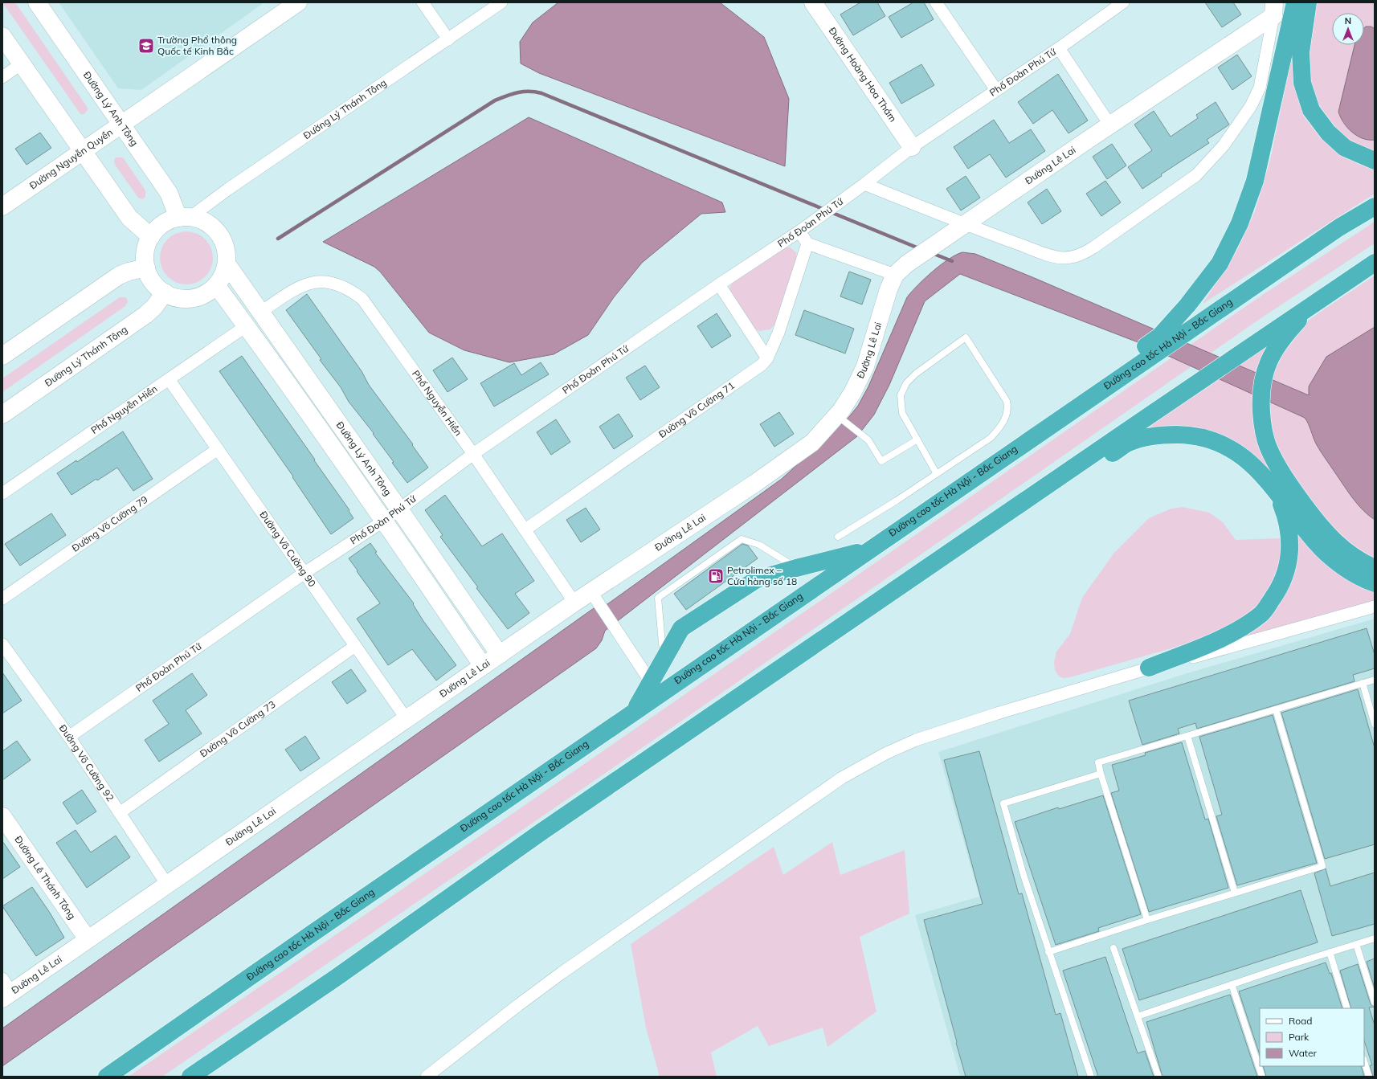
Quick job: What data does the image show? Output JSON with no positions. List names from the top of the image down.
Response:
{
  "streets": {
    "highway": ["Đường cao tốc Hà Nội - Bắc Giang"],
    "street": [
      "Phố Đoàn Phú Tứ",
      "Đường Hoàng Hoa Thám",
      "Đường Lý Anh Tông",
      "Đường Lý Thánh Tông",
      "Đường Nguyễn Quyền",
      "Đường Lê Lai",
      "Phố Nguyễn Hiền",
      "Đường Võ Cường 71",
      "Đường Võ Cường 79",
      "Đường Võ Cường 90",
      "Đường Võ Cường 73",
      "Đường Võ Cường 92",
      "Đường Lê Thánh Tông"
    ]
  },
  "crossings": [
    ["Phố Đoàn Phú Tứ", "Đường Hoàng Hoa Thám"],
    ["Phố Đoàn Phú Tứ", "Đường Lý Anh Tông"],
    ["Phố Đoàn Phú Tứ", "Phố Nguyễn Hiền"],
    ["Phố Đoàn Phú Tứ", "Đường Võ Cường 90"],
    ["Phố Đoàn Phú Tứ", "Đường Võ Cường 92"],
    ["Đường Lý Anh Tông", "Đường Lý Thánh Tông"],
    ["Đường Lý Anh Tông", "Đường Nguyễn Quyền"],
    ["Đường Lý Anh Tông", "Đường Lê Lai"],
    ["Đường Lý Anh Tông", "Phố Nguyễn Hiền"],
    ["Đường Lê Lai", "Phố Nguyễn Hiền"],
    ["Đường Lê Lai", "Đường Võ Cường 90"],
    ["Đường Lê Lai", "Đường Võ Cường 92"],
    ["Đường Lê Lai", "Đường Lê Thánh Tông"],
    ["Phố Nguyễn Hiền", "Đường Võ Cường 71"],
    ["Phố Nguyễn Hiền", "Đường Võ Cường 90"],
    ["Đường Võ Cường 79", "Đường Võ Cường 90"],
    ["Đường Võ Cường 90", "Đường Võ Cường 73"],
    ["Đường Võ Cường 73", "Đường Võ Cường 92"]
  ],
  "places": {
    "school or university": ["Trường Phổ thông Quốc tế Kinh Bắc"],
    "fuel station": ["Petrolimex – Cửa hàng số 18"]
  },
  "legend": ["Road", "Park", "Water"],
  "north": "top"
}
